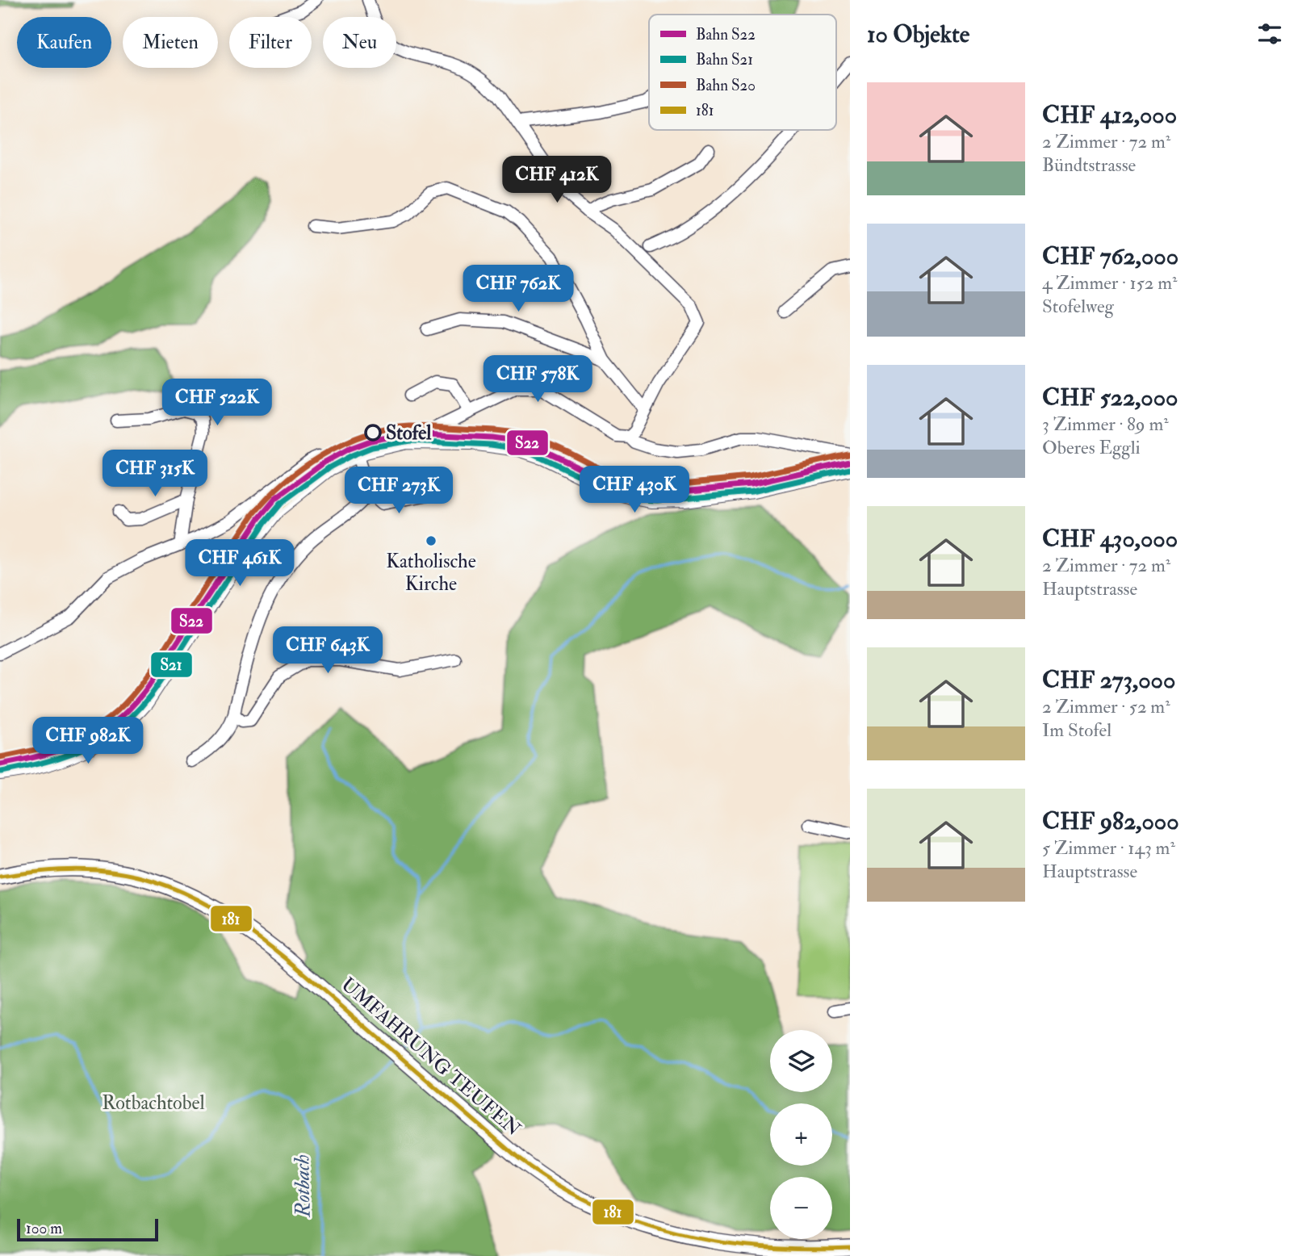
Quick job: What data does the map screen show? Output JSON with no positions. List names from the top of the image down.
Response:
{
  "streets": {
    "main road": ["UMFAHRUNG TEUFEN"]
  },
  "water": ["Rotbach"],
  "parks": ["Rotbachtobel"],
  "places": ["Stofel", "Katholische Kirche"],
  "lines": [
    "rail line S20",
    "rail line S22",
    "rail line S21",
    "transit line 181"
  ],
  "legend": [
    "Bahn S22",
    "Bahn S21",
    "Bahn S20",
    "181"
  ],
  "scale_bar": "100 m",
  "page": {
    "heading": "10 Objekte",
    "chip": [
      "Kaufen",
      "Mieten",
      "Filter",
      "Neu"
    ],
    "list": [
      {
        "name": "CHF 412,000",
        "note": "2 Zimmer · 72 m² · Bündtstrasse"
      },
      {
        "name": "CHF 762,000",
        "note": "4 Zimmer · 152 m² · Stofelweg"
      },
      {
        "name": "CHF 522,000",
        "note": "3 Zimmer · 89 m² · Oberes Eggli"
      },
      {
        "name": "CHF 430,000",
        "note": "2 Zimmer · 72 m² · Hauptstrasse"
      },
      {
        "name": "CHF 273,000",
        "note": "2 Zimmer · 52 m² · Im Stofel"
      },
      {
        "name": "CHF 982,000",
        "note": "5 Zimmer · 143 m² · Hauptstrasse"
      }
    ],
    "price": [
      "CHF 412K",
      "CHF 762K",
      "CHF 578K",
      "CHF 522K",
      "CHF 315K",
      "CHF 430K",
      "CHF 273K",
      "CHF 461K",
      "CHF 643K",
      "CHF 982K"
    ],
    "map_buttons": ["+", "−"],
    "scale": "100 m"
  }
}
